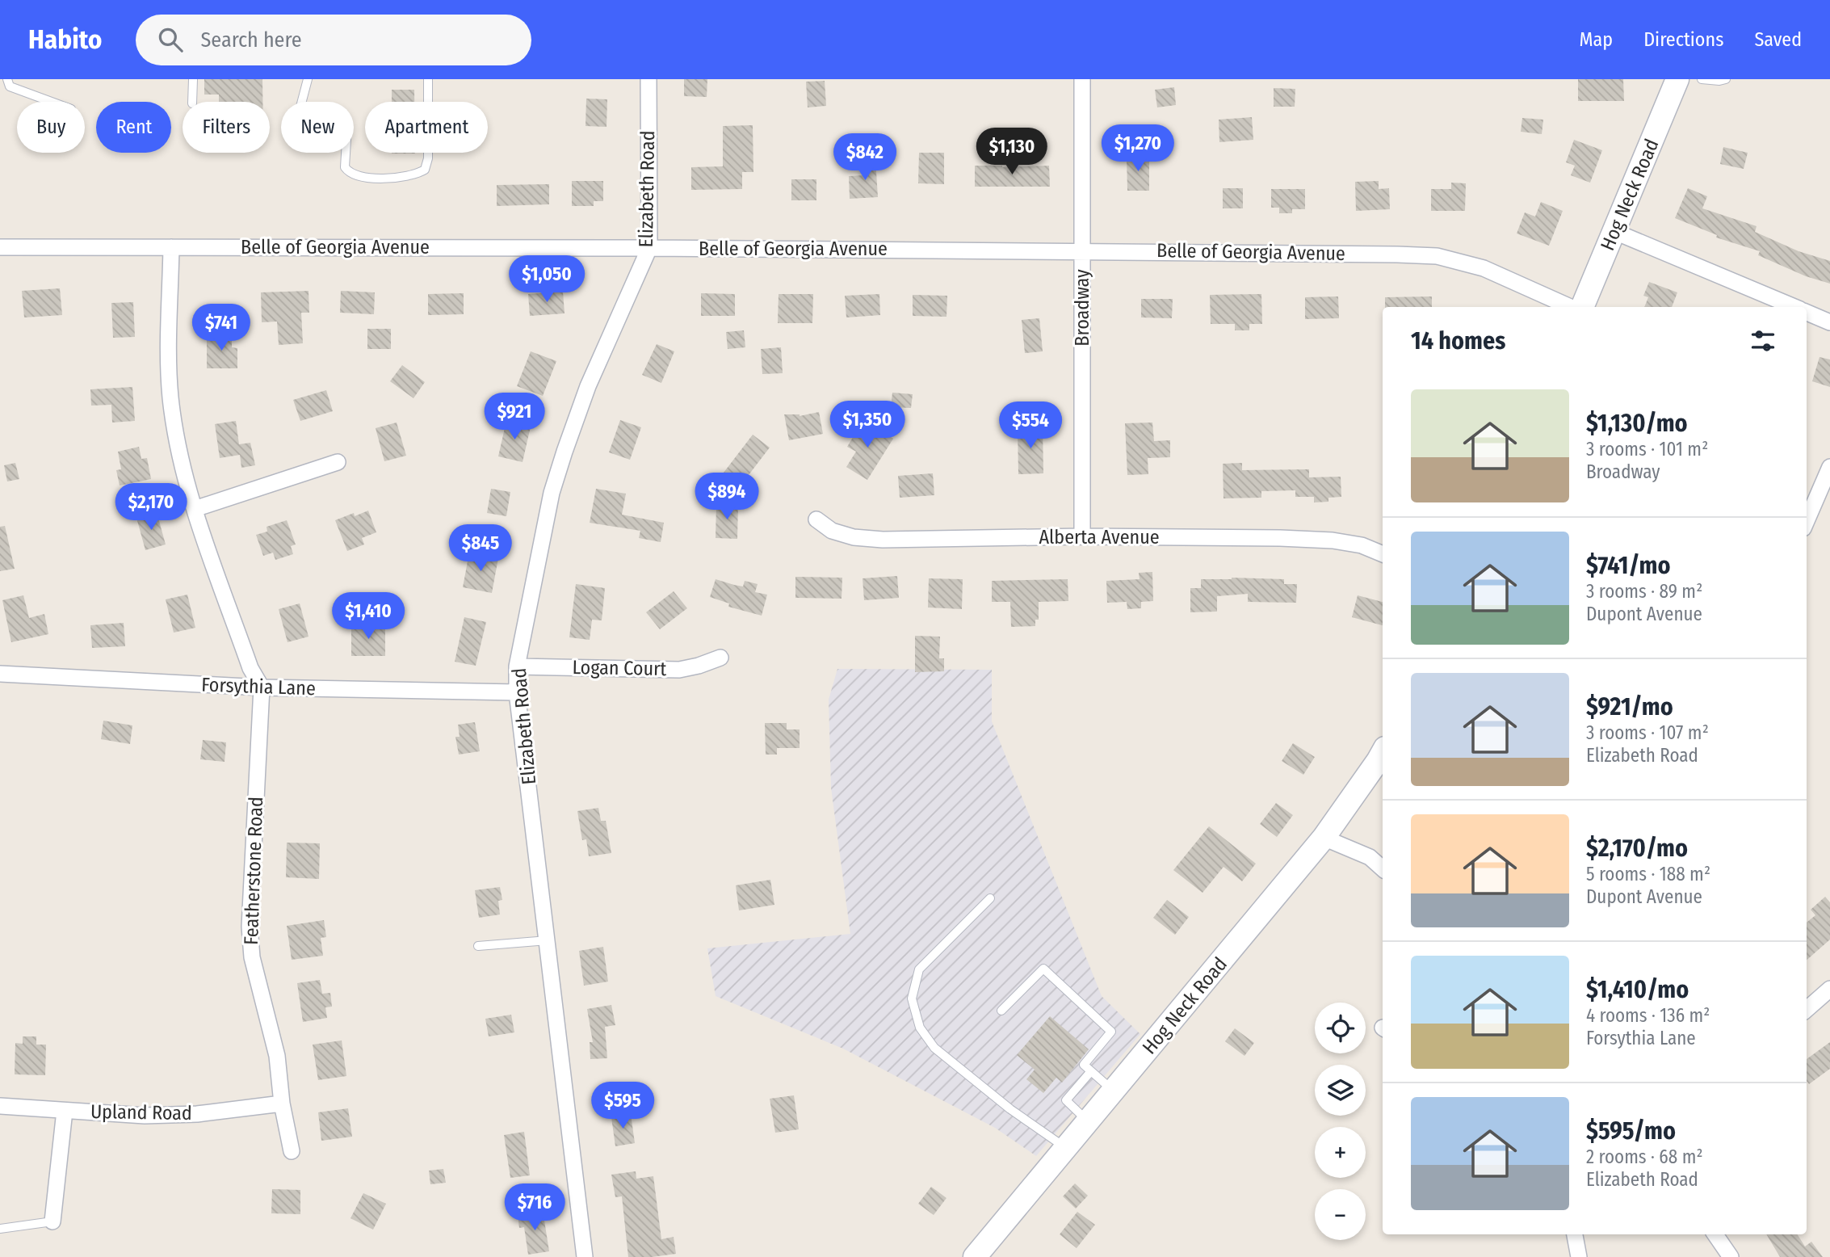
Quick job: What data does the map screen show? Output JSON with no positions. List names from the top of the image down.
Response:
{
  "streets": {
    "main road": ["Hog Neck Road"],
    "street": [
      "Elizabeth Road",
      "Belle of Georgia Avenue",
      "Broadway",
      "Alberta Avenue",
      "Logan Court",
      "Forsythia Lane",
      "Featherstone Road",
      "Upland Road"
    ]
  },
  "crossings": [
    ["Elizabeth Road", "Belle of Georgia Avenue"],
    ["Elizabeth Road", "Logan Court"],
    ["Elizabeth Road", "Forsythia Lane"],
    ["Belle of Georgia Avenue", "Broadway"],
    ["Broadway", "Alberta Avenue"],
    ["Forsythia Lane", "Featherstone Road"],
    ["Featherstone Road", "Upland Road"]
  ],
  "page": {
    "header": "Habito",
    "search": "Search here",
    "nav": ["Map", "Directions", "Saved"],
    "chip": [
      "Buy",
      "Rent",
      "Filters",
      "New",
      "Apartment"
    ],
    "price": [
      "$1,270",
      "$1,130",
      "$842",
      "$1,050",
      "$741",
      "$921",
      "$1,350",
      "$554",
      "$894",
      "$2,170",
      "$845",
      "$1,410",
      "$595",
      "$716"
    ],
    "heading": "14 homes",
    "list": [
      {
        "name": "$1,130/mo",
        "note": "3 rooms · 101 m² · Broadway"
      },
      {
        "name": "$741/mo",
        "note": "3 rooms · 89 m² · Dupont Avenue"
      },
      {
        "name": "$921/mo",
        "note": "3 rooms · 107 m² · Elizabeth Road"
      },
      {
        "name": "$2,170/mo",
        "note": "5 rooms · 188 m² · Dupont Avenue"
      },
      {
        "name": "$1,410/mo",
        "note": "4 rooms · 136 m² · Forsythia Lane"
      },
      {
        "name": "$595/mo",
        "note": "2 rooms · 68 m² · Elizabeth Road"
      }
    ],
    "map_buttons": ["+", "−"]
  }
}
